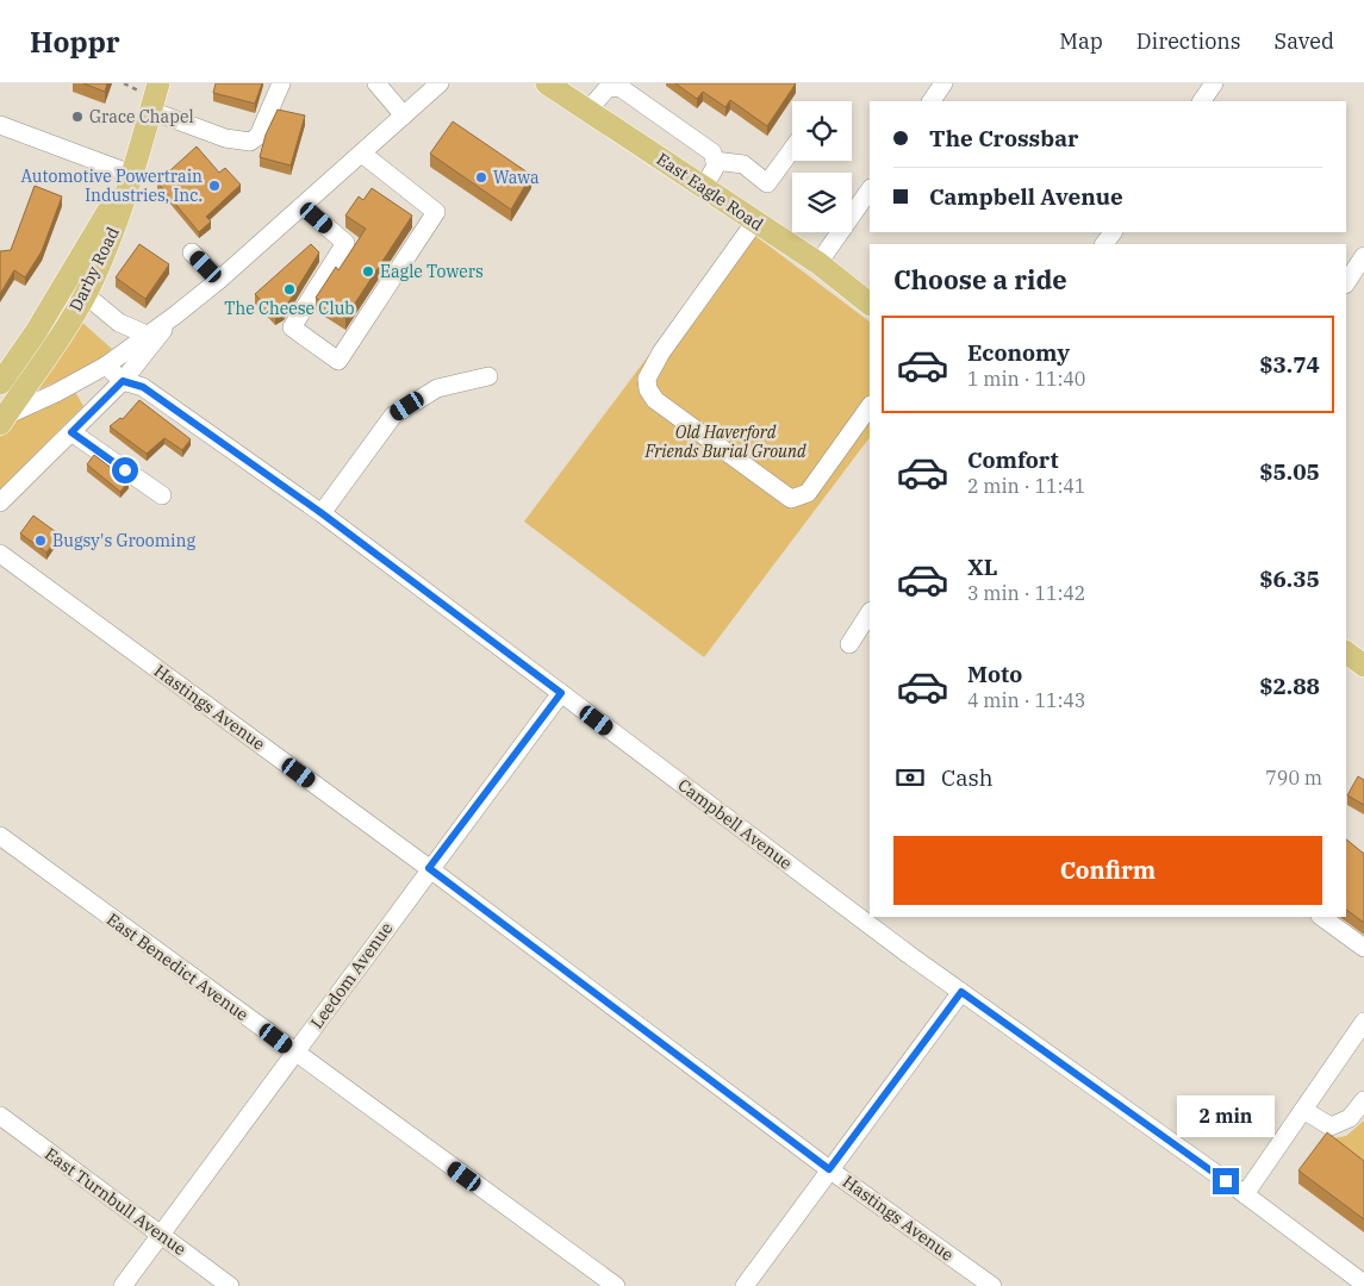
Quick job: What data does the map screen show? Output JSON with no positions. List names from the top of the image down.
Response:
{
  "streets": {
    "main road": ["East Eagle Road", "Darby Road"],
    "street": [
      "Hastings Avenue",
      "Campbell Avenue",
      "East Benedict Avenue",
      "Leedom Avenue",
      "East Turnbull Avenue"
    ]
  },
  "crossings": [
    ["Darby Road", "Campbell Avenue"],
    ["Hastings Avenue", "Leedom Avenue"],
    ["Campbell Avenue", "Leedom Avenue"],
    ["East Benedict Avenue", "Leedom Avenue"],
    ["Leedom Avenue", "East Turnbull Avenue"]
  ],
  "parks": ["Old Haverford Friends Burial Ground"],
  "places": [
    "Grace Chapel",
    "Wawa",
    "Automotive Powertrain Industries, Inc.",
    "Eagle Towers",
    "The Cheese Club",
    "Bugsy's Grooming"
  ],
  "page": {
    "header": "Hoppr",
    "nav": ["Map", "Directions", "Saved"],
    "banner": ["The Crossbar", "Campbell Avenue"],
    "heading": "Choose a ride",
    "list": [
      {
        "name": "Economy",
        "note": "1 min · 11:40",
        "value": "$3.74"
      },
      {
        "name": "Comfort",
        "note": "2 min · 11:41",
        "value": "$5.05"
      },
      {
        "name": "XL",
        "note": "3 min · 11:42",
        "value": "$6.35"
      },
      {
        "name": "Moto",
        "note": "4 min · 11:43",
        "value": "$2.88"
      }
    ],
    "pay": ["Cash", "790 m"],
    "buttons": "Confirm",
    "bubble": "2 min"
  }
}
